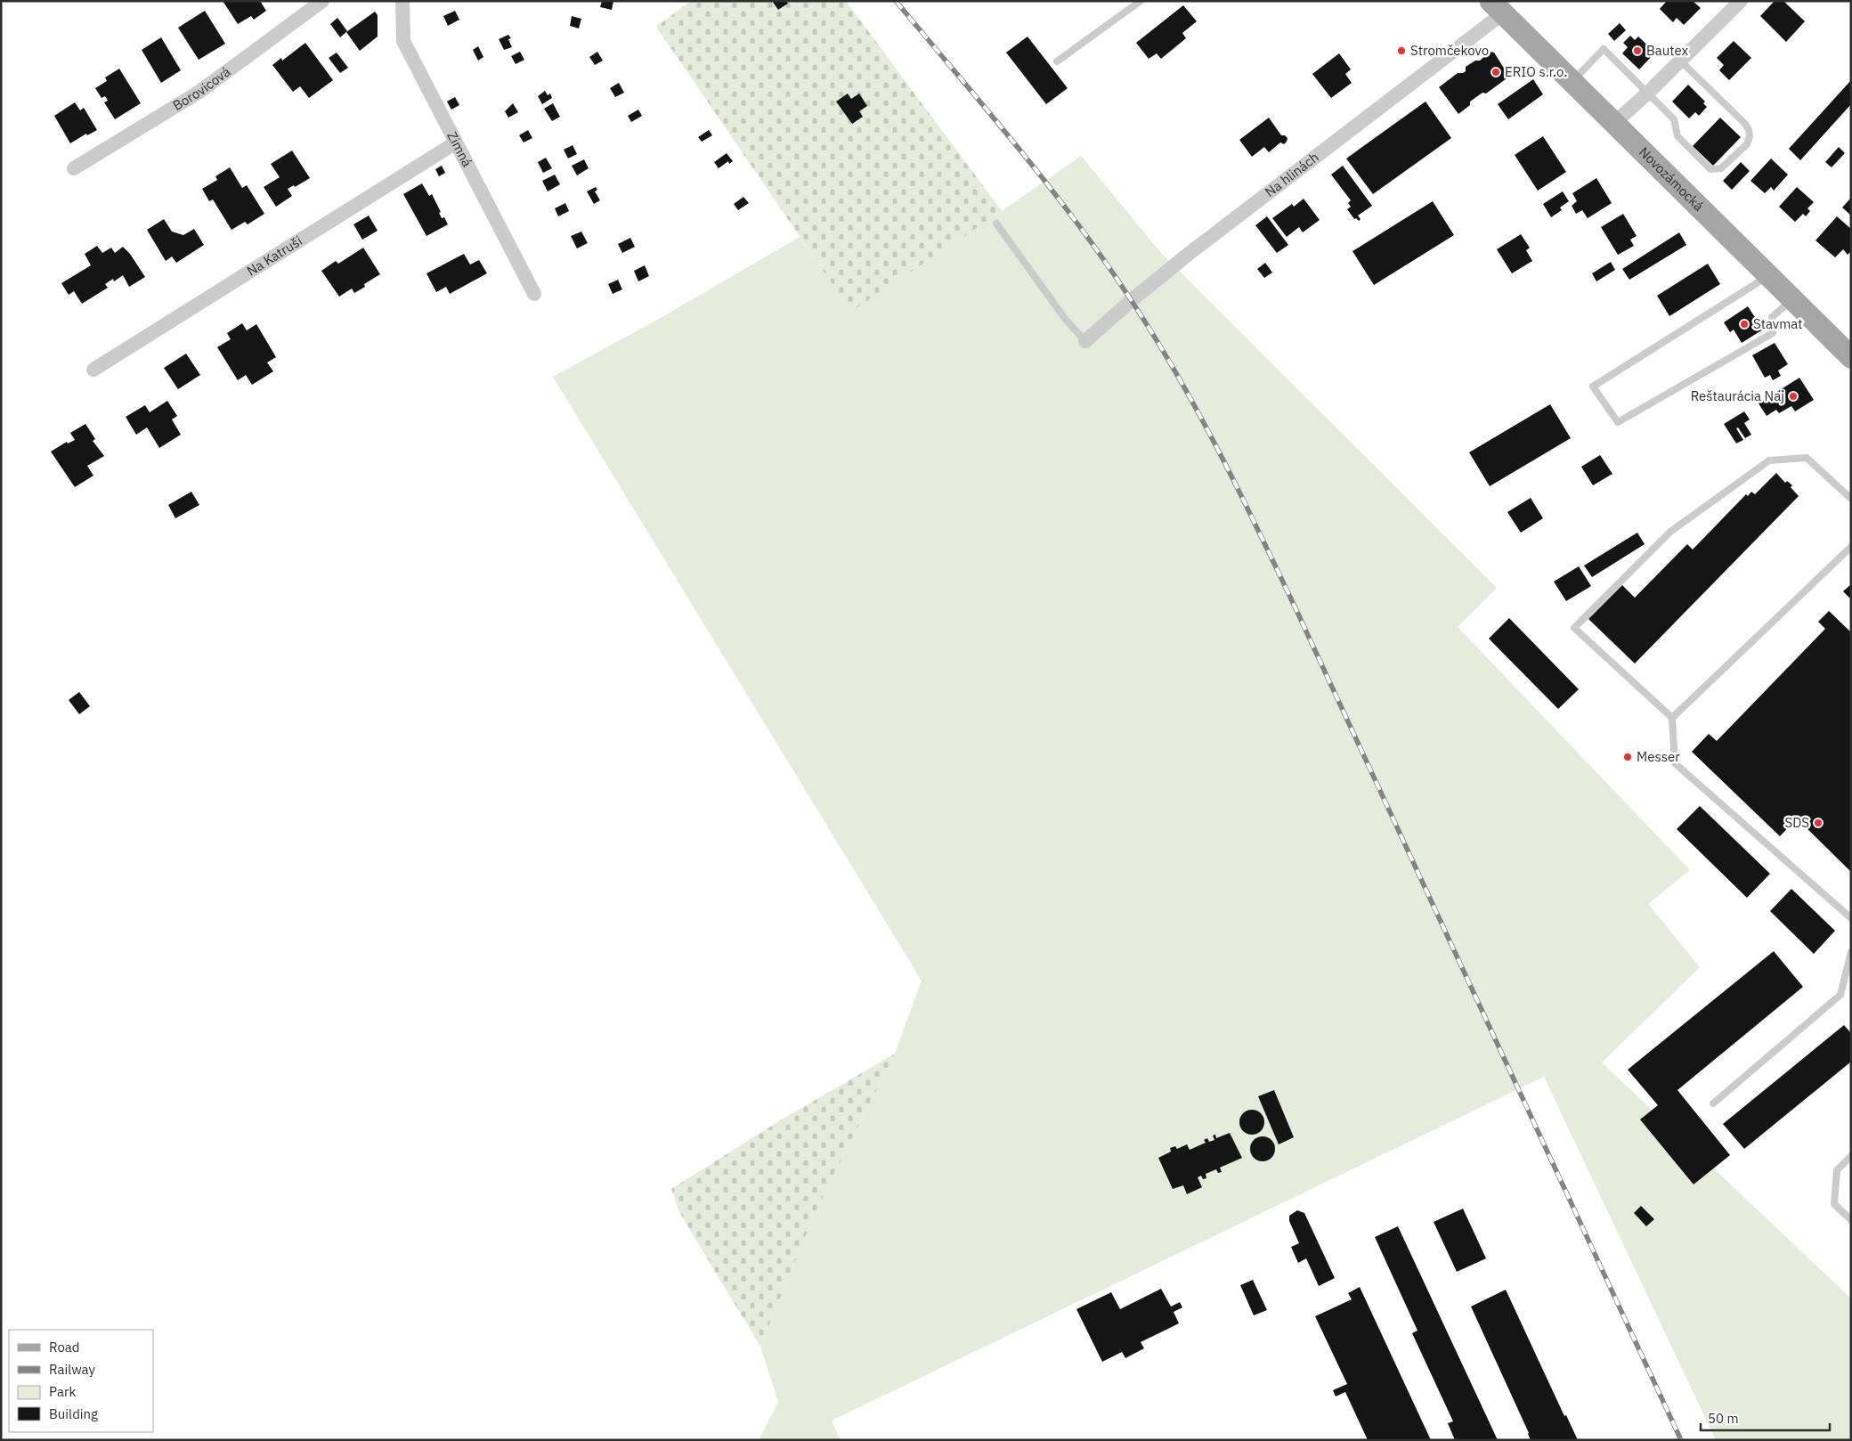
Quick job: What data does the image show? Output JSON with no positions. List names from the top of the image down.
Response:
{
  "streets": {
    "main road": ["Novozámocká"],
    "street": [
      "Borovicová",
      "Zimná",
      "Na hlinách",
      "Na Katruši"
    ]
  },
  "crossings": [
    ["Zimná", "Na Katruši"],
    ["Na hlinách", "Novozámocká"]
  ],
  "places": [
    "Stromčekovo",
    "Bautex",
    "ERIO s.r.o.",
    "Stavmat",
    "Reštaurácia Naj",
    "Messer",
    "SDS"
  ],
  "legend": [
    "Road",
    "Railway",
    "Park",
    "Building"
  ],
  "scale_bar": "50 m"
}
